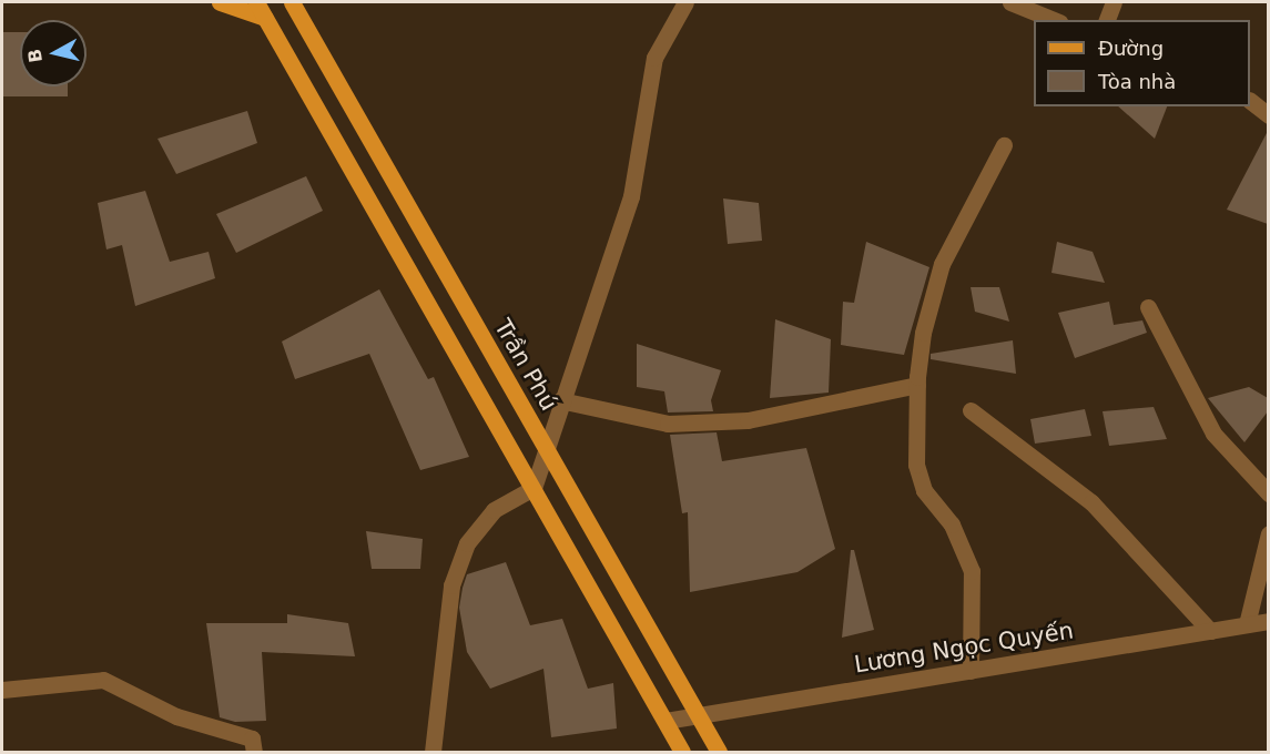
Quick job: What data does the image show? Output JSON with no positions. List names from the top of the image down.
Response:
{
  "streets": {
    "main road": ["Trần Phú"],
    "street": ["Lương Ngọc Quyến"]
  },
  "crossings": [
    ["Trần Phú", "Lương Ngọc Quyến"]
  ],
  "legend": ["Đường", "Tòa nhà"],
  "north": "left"
}
